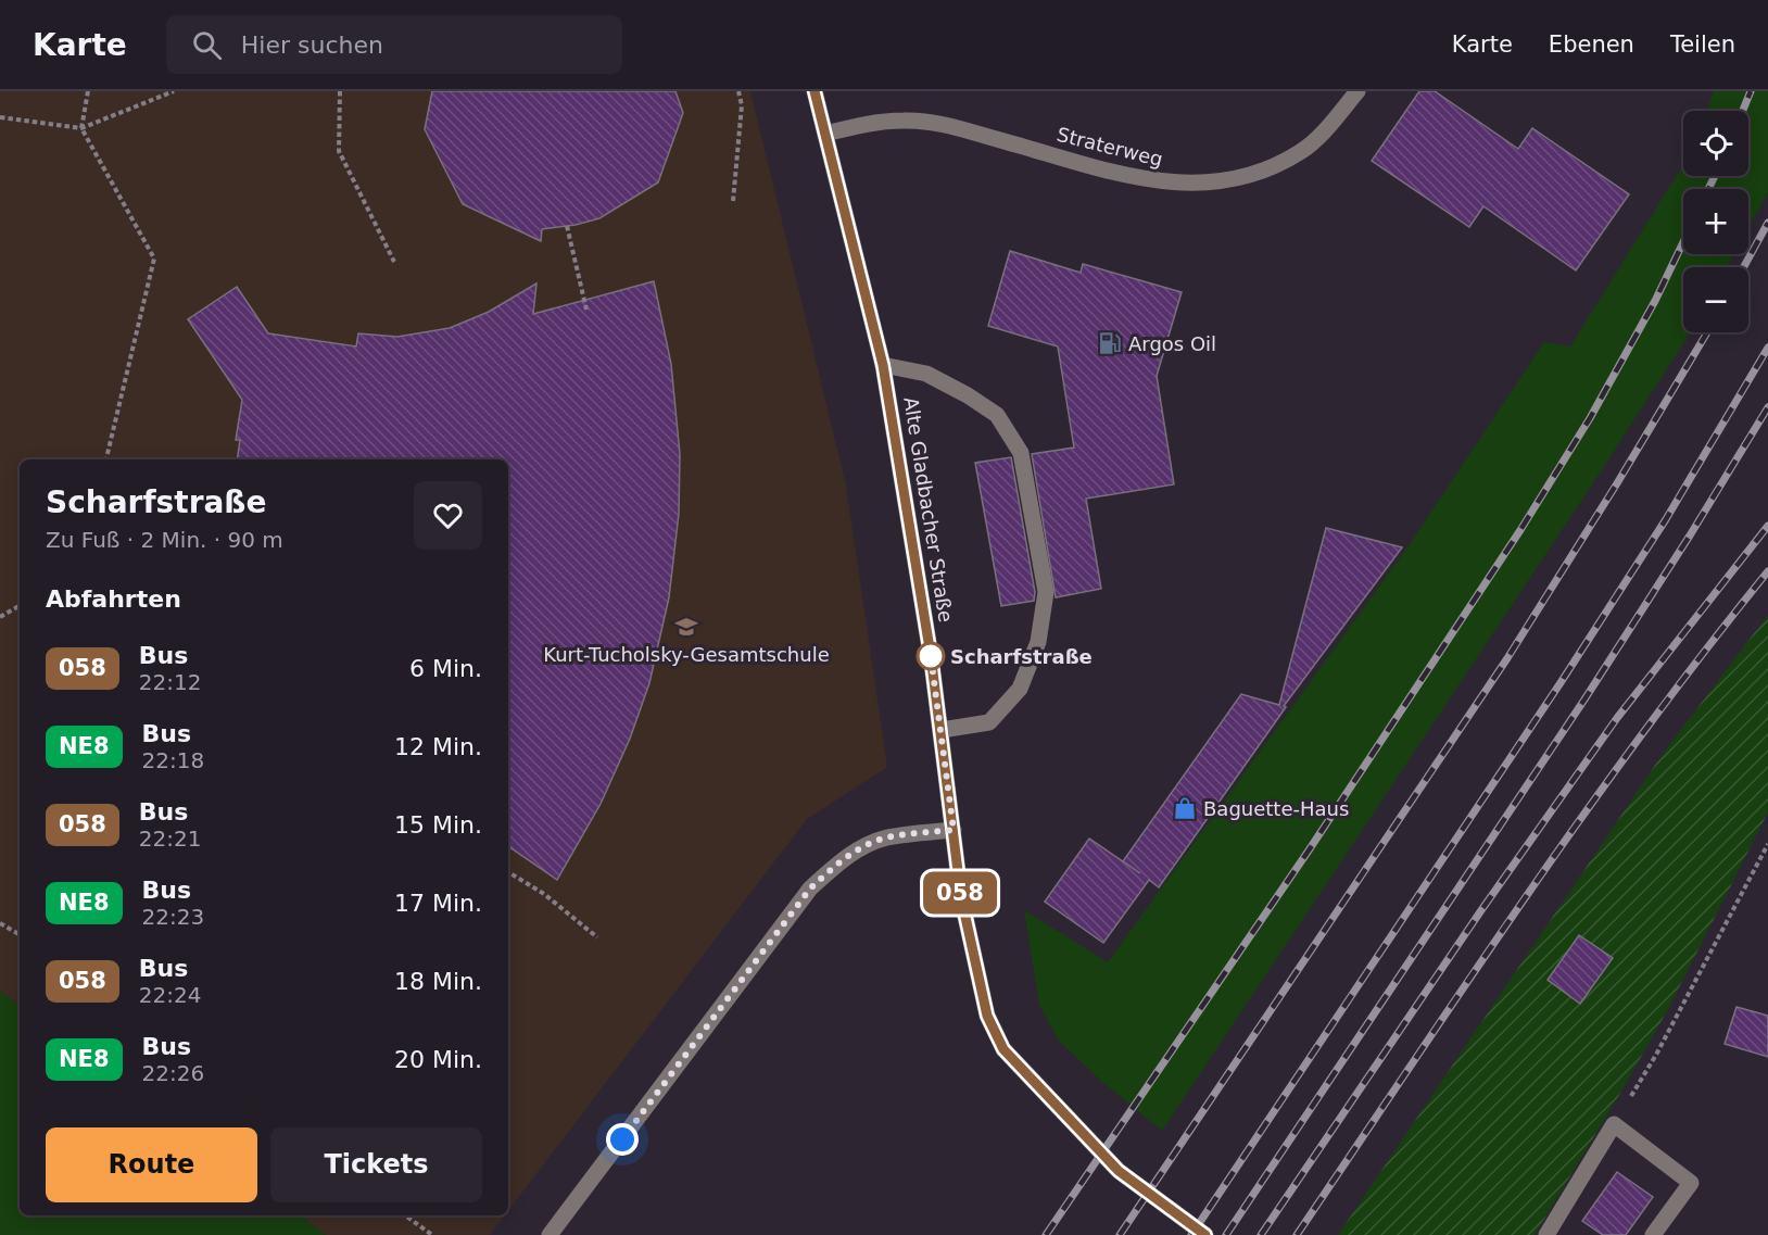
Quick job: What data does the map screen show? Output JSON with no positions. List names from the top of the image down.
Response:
{
  "streets": {
    "street": ["Straterweg", "Alte Gladbacher Straße"]
  },
  "crossings": [
    ["Straterweg", "Alte Gladbacher Straße"]
  ],
  "places": {
    "fuel station": ["Argos Oil"],
    "school or university": ["Kurt-Tucholsky-Gesamtschule"],
    "other": ["Scharfstraße"],
    "shop": ["Baguette-Haus"]
  },
  "lines": ["bus line 058"],
  "page": {
    "header": "Karte",
    "search": "Hier suchen",
    "nav": ["Karte", "Ebenen", "Teilen"],
    "on_map": "058",
    "map_buttons": ["+", "−"],
    "heading": [
      ["Scharfstraße", "Zu Fuß · 2 Min. · 90 m"],
      "Abfahrten"
    ],
    "list": [
      {
        "mark": "058",
        "name": "Bus",
        "note": "22:12",
        "value": "6 Min."
      },
      {
        "mark": "NE8",
        "name": "Bus",
        "note": "22:18",
        "value": "12 Min."
      },
      {
        "mark": "058",
        "name": "Bus",
        "note": "22:21",
        "value": "15 Min."
      },
      {
        "mark": "NE8",
        "name": "Bus",
        "note": "22:23",
        "value": "17 Min."
      },
      {
        "mark": "058",
        "name": "Bus",
        "note": "22:24",
        "value": "18 Min."
      },
      {
        "mark": "NE8",
        "name": "Bus",
        "note": "22:26",
        "value": "20 Min."
      }
    ],
    "buttons": ["Route", "Tickets"]
  }
}
